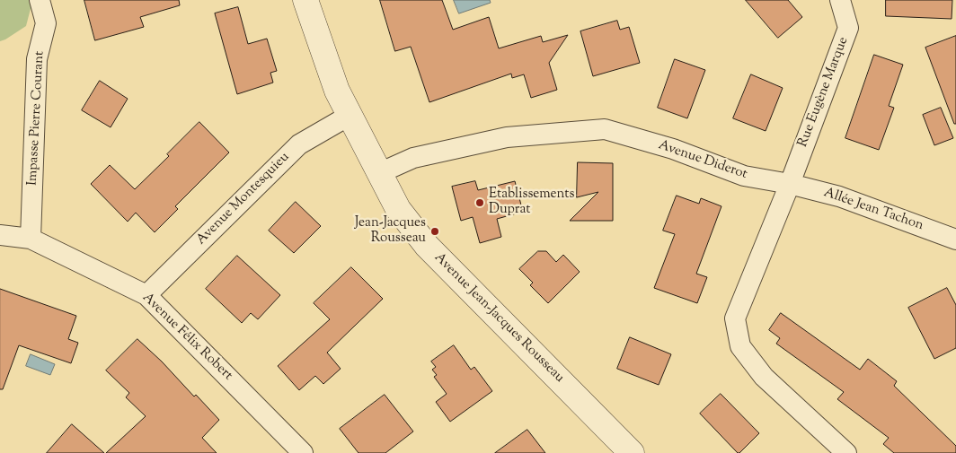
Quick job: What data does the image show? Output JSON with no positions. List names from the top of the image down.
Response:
{
  "streets": {
    "street": [
      "Rue Eugène Marque",
      "Impasse Pierre Courant",
      "Avenue Diderot",
      "Avenue Montesquieu",
      "Allée Jean Tachon",
      "Avenue Jean-Jacques Rousseau",
      "Avenue Félix Robert"
    ]
  },
  "crossings": [
    ["Rue Eugène Marque", "Avenue Diderot"],
    ["Rue Eugène Marque", "Allée Jean Tachon"],
    ["Impasse Pierre Courant", "Avenue Félix Robert"],
    ["Avenue Diderot", "Allée Jean Tachon"],
    ["Avenue Diderot", "Avenue Jean-Jacques Rousseau"],
    ["Avenue Montesquieu", "Avenue Jean-Jacques Rousseau"],
    ["Avenue Montesquieu", "Avenue Félix Robert"]
  ],
  "places": ["Etablissements Duprat", "Jean-Jacques Rousseau"]
}
